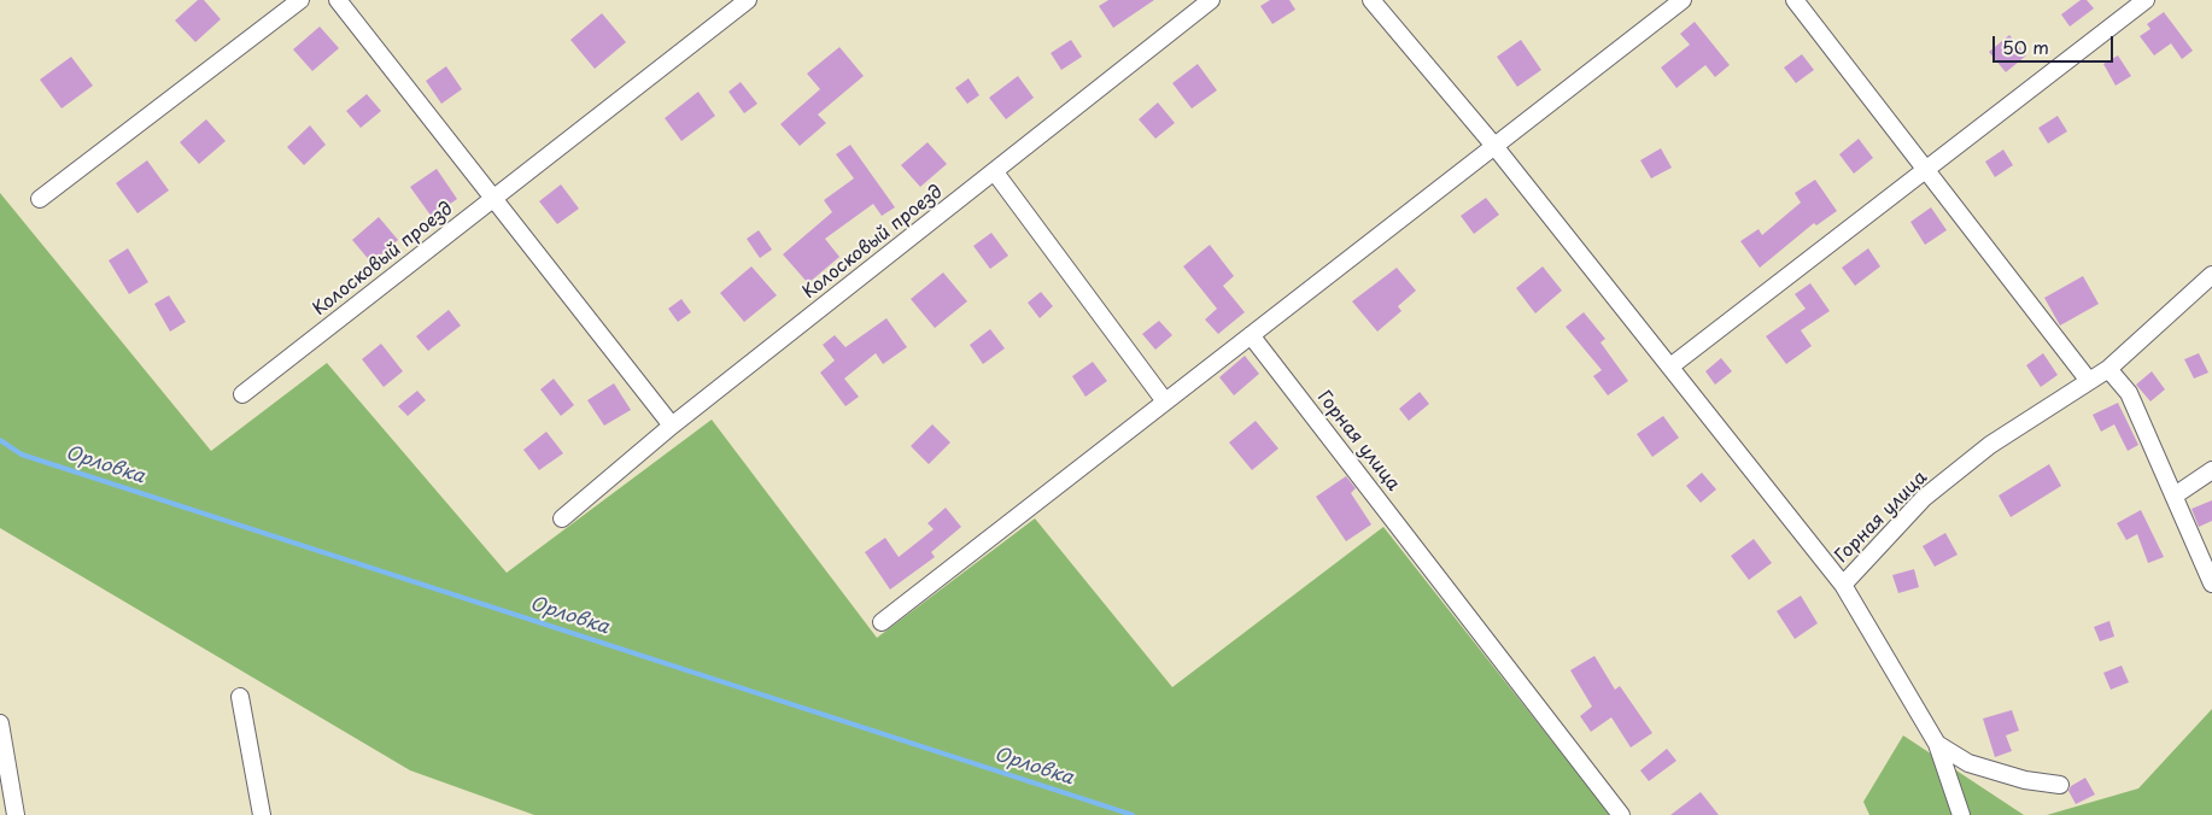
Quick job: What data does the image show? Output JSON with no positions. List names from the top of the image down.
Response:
{
  "streets": {
    "street": ["Колосковый проезд", "Горная улица"]
  },
  "water": ["Орловка"],
  "scale_bar": "50 m"
}
